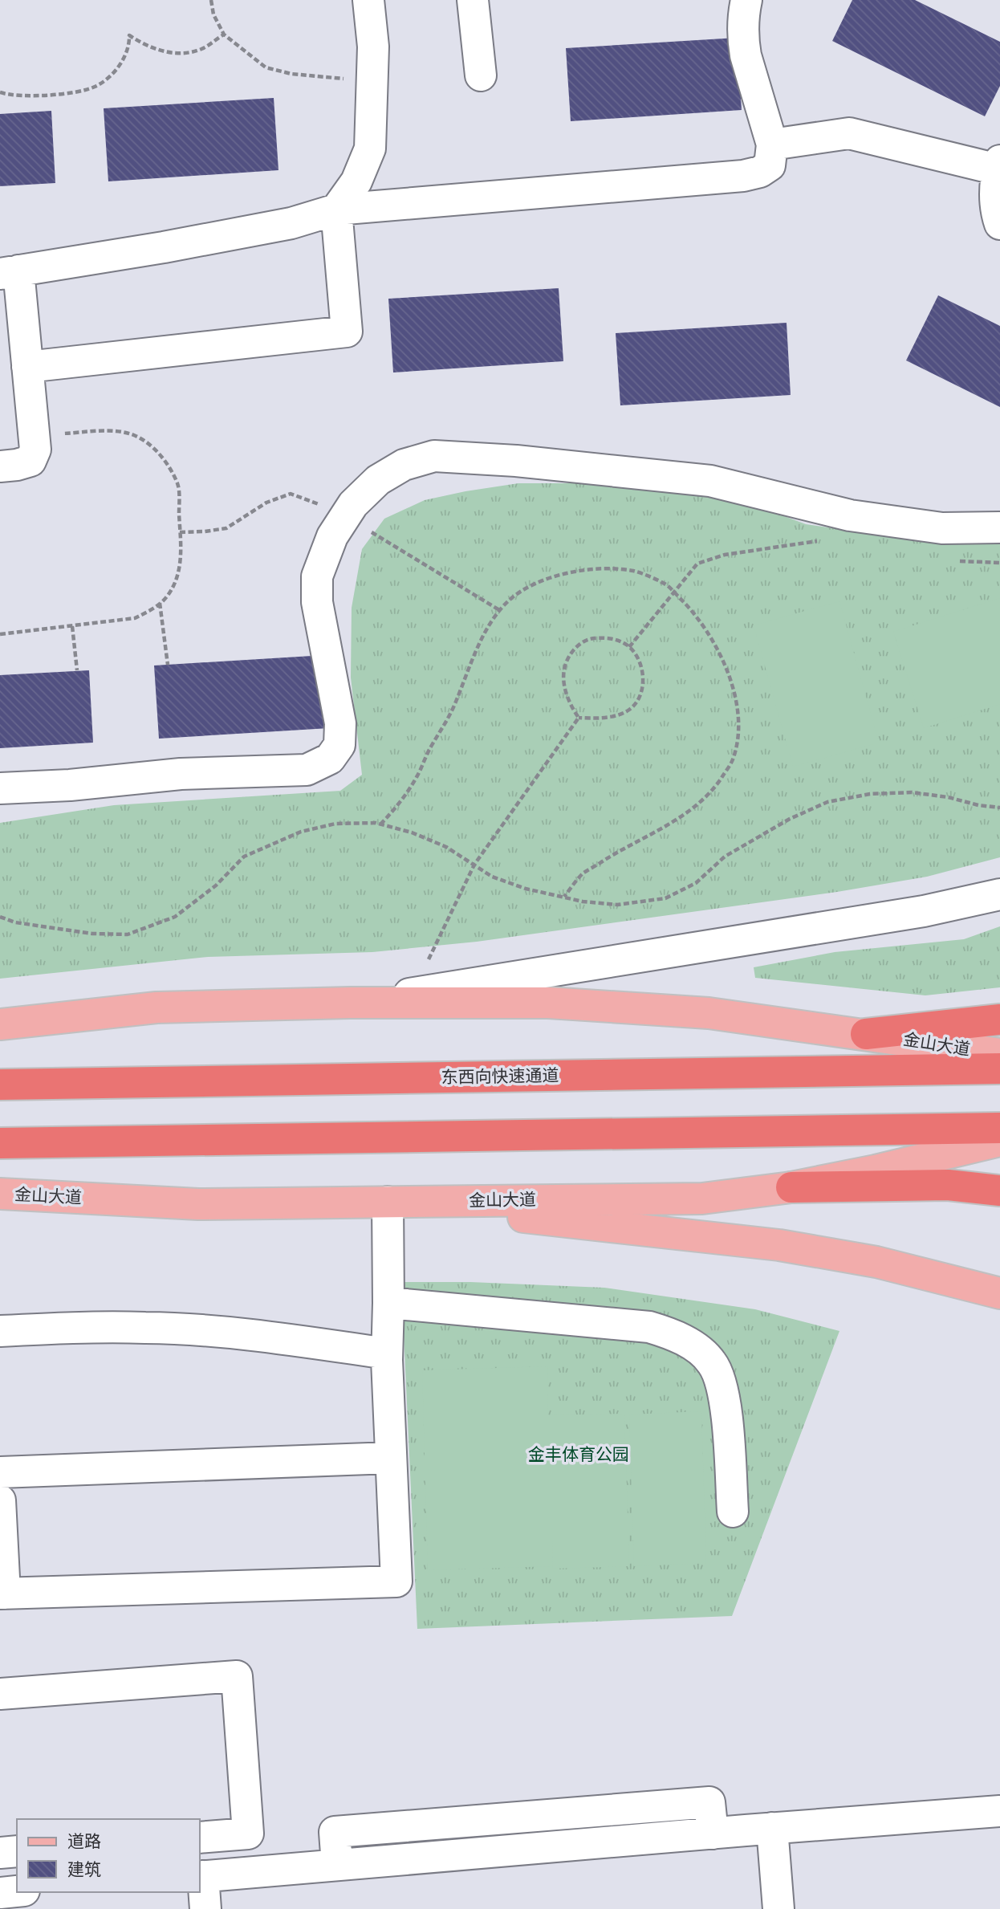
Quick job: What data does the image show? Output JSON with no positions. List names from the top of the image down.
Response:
{
  "streets": {
    "highway": ["东西向快速通道"],
    "main road": ["金山大道"]
  },
  "parks": ["金丰体育公园"],
  "legend": ["道路", "建筑"]
}
